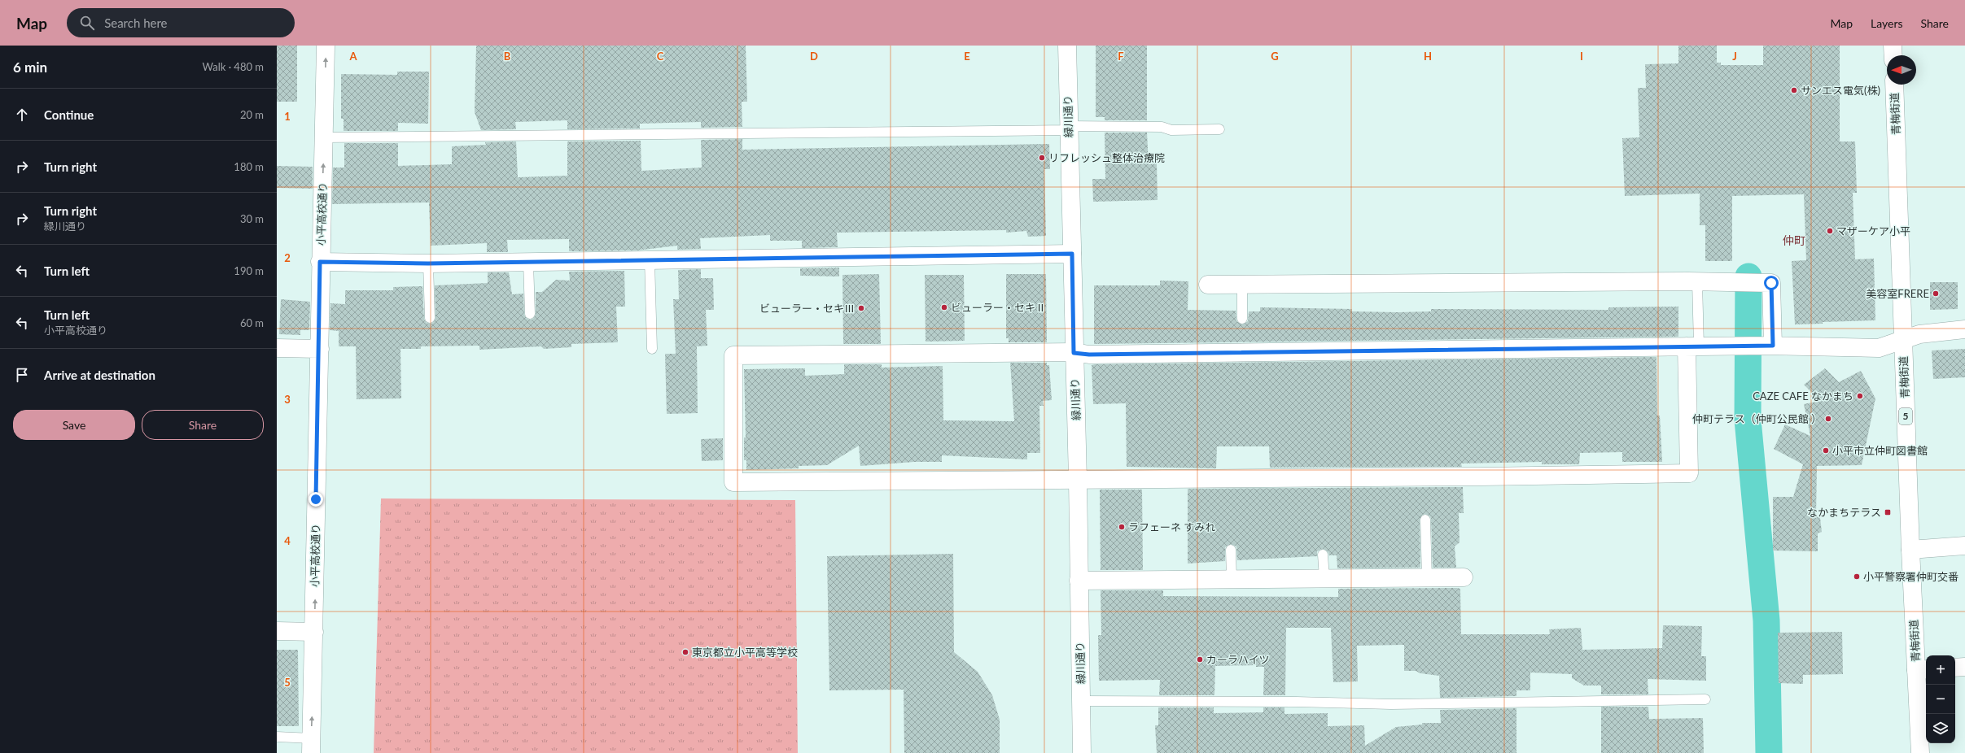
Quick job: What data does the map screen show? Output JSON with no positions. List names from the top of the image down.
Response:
{
  "streets": {
    "street": [
      "青梅街道",
      "緑川通り",
      "小平高校通り",
      "5"
    ]
  },
  "one_way": ["小平高校通り"],
  "districts": ["仲町"],
  "places": {
    "other": [
      "サンエス電気(株)",
      "リフレッシュ整体治療院",
      "マザーケア小平",
      "美容室FRERE",
      "ビューラー・セキⅡ",
      "ビューラー・セキⅢ",
      "CAZE CAFE なかまち",
      "仲町テラス（仲町公民館 ）",
      "小平市立仲町図書館",
      "ラフェーネ すみれ",
      "小平警察署仲町交番",
      "東京都立小平高等学校",
      "カーラハイツ"
    ],
    "transit": ["なかまちテラス"]
  },
  "north": "left",
  "page": {
    "header": "Map",
    "search": "Search here",
    "nav": ["Map", "Layers", "Share"],
    "heading": ["6 min", "Walk · 480 m"],
    "list": [
      ["Continue", "20 m"],
      ["Turn right", "180 m"],
      ["Turn right", "緑川通り", "30 m"],
      ["Turn left", "190 m"],
      ["Turn left", "小平高校通り", "60 m"],
      "Arrive at destination"
    ],
    "buttons": ["Save", "Share"],
    "map_buttons": ["+", "−"]
  },
  "grid": {
    "columns": [
      "A",
      "B",
      "C",
      "D",
      "E",
      "F",
      "G",
      "H",
      "I",
      "J"
    ],
    "rows": [
      "1",
      "2",
      "3",
      "4",
      "5"
    ]
  }
}
